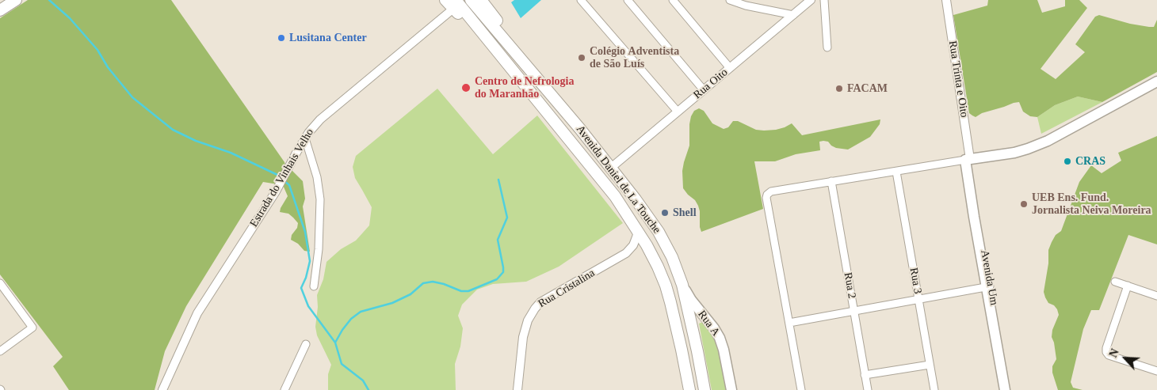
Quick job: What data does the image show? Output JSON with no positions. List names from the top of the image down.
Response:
{
  "streets": {
    "main road": ["Avenida Daniel de La Touche", "Avenida Um", "Rua A"],
    "street": [
      "Rua Trinta e Oito",
      "Rua Oito",
      "Estrada do Vinhais Velho",
      "Rua 3",
      "Rua 2",
      "Rua Cristalina"
    ]
  },
  "crossings": [
    ["Rua Trinta e Oito", "Avenida Um"],
    ["Rua Oito", "Avenida Daniel de La Touche"],
    ["Estrada do Vinhais Velho", "Avenida Daniel de La Touche"],
    ["Avenida Daniel de La Touche", "Rua Cristalina"],
    ["Avenida Daniel de La Touche", "Rua A"]
  ],
  "places": [
    "Lusitana Center",
    "Colégio Adventista de São Luís",
    "Centro de Nefrologia do Maranhão",
    "FACAM",
    "CRAS",
    "UEB Ens. Fund. Jornalista Neiva Moreira",
    "Shell"
  ],
  "north": "top left"
}
